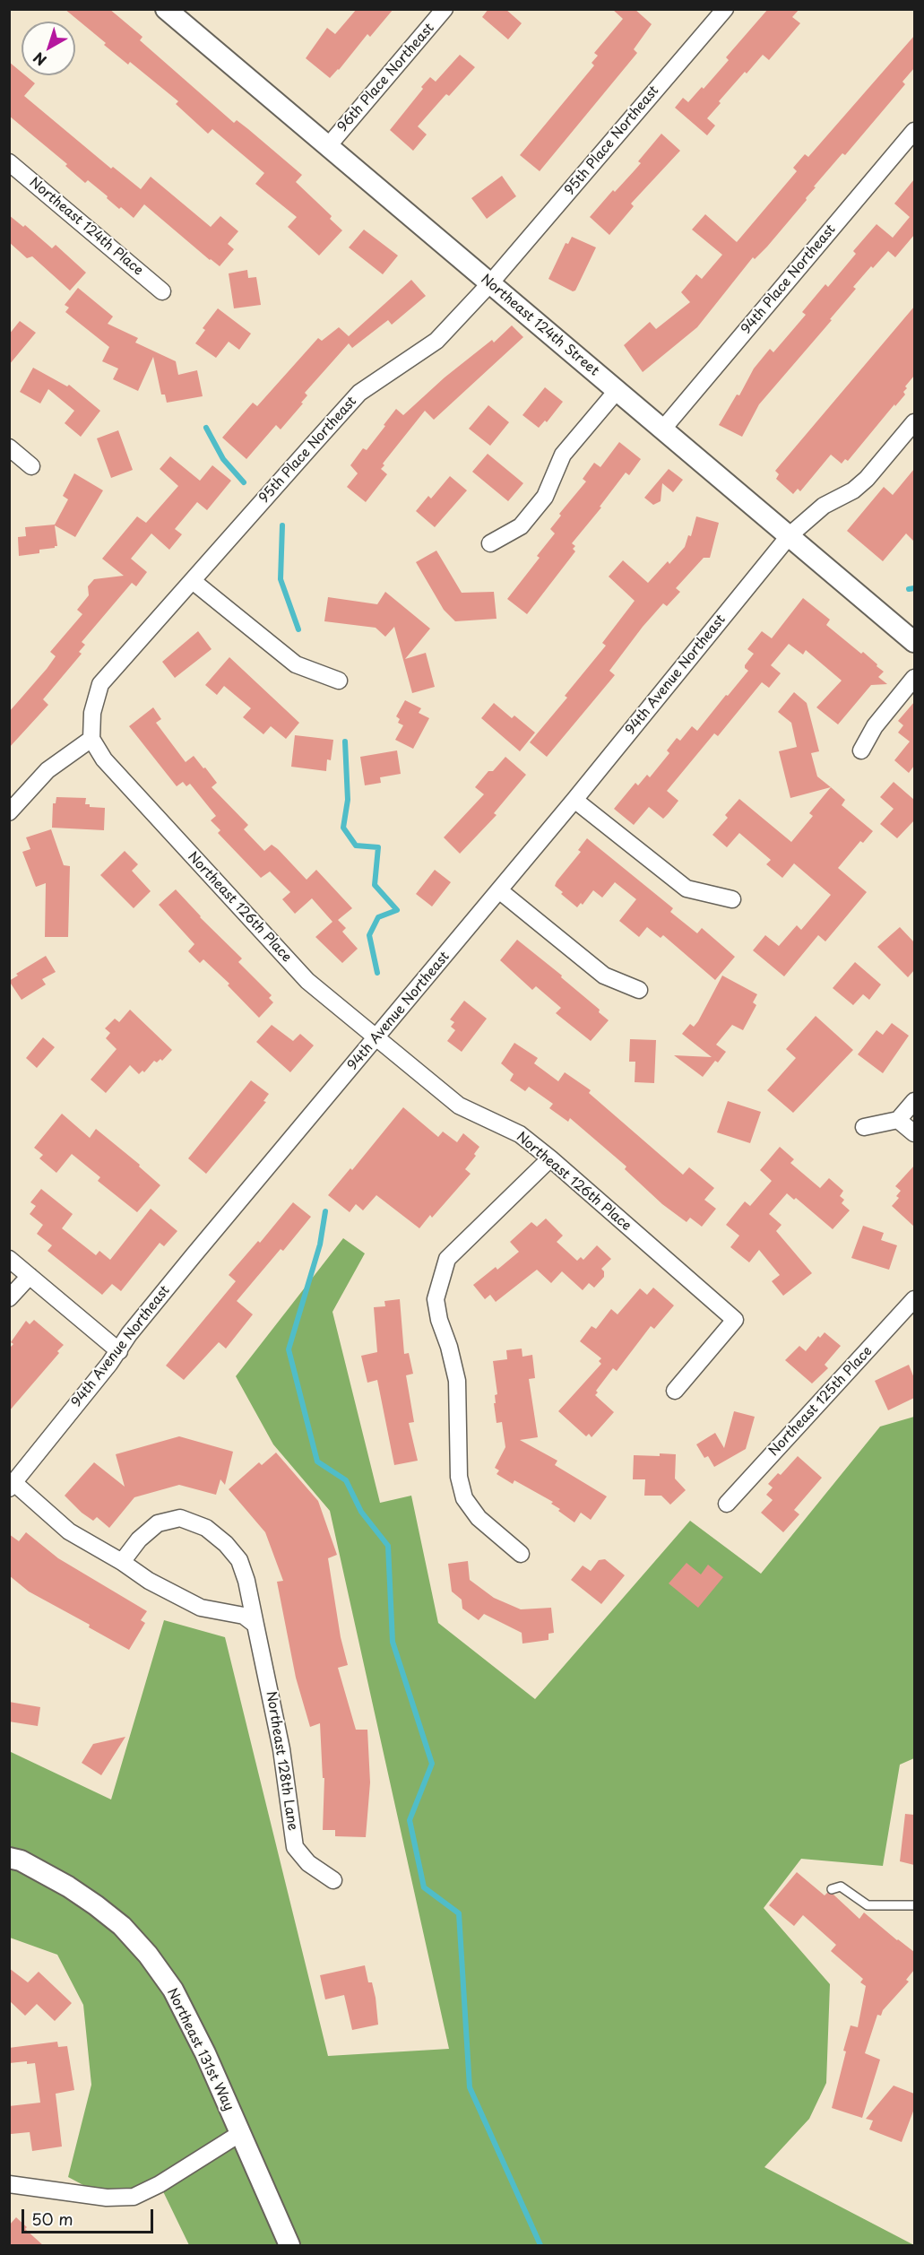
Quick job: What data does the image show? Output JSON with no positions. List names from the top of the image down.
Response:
{
  "streets": {
    "street": [
      "96th Place Northeast",
      "95th Place Northeast",
      "Northeast 124th Place",
      "94th Place Northeast",
      "Northeast 124th Street",
      "94th Avenue Northeast",
      "Northeast 126th Place",
      "Northeast 125th Place",
      "Northeast 128th Lane",
      "Northeast 131st Way"
    ]
  },
  "crossings": [
    ["96th Place Northeast", "Northeast 124th Street"],
    ["95th Place Northeast", "Northeast 124th Street"],
    ["95th Place Northeast", "Northeast 126th Place"],
    ["94th Place Northeast", "Northeast 124th Street"],
    ["Northeast 124th Street", "94th Avenue Northeast"],
    ["94th Avenue Northeast", "Northeast 126th Place"]
  ],
  "scale_bar": "50 m",
  "north": "bottom left"
}
